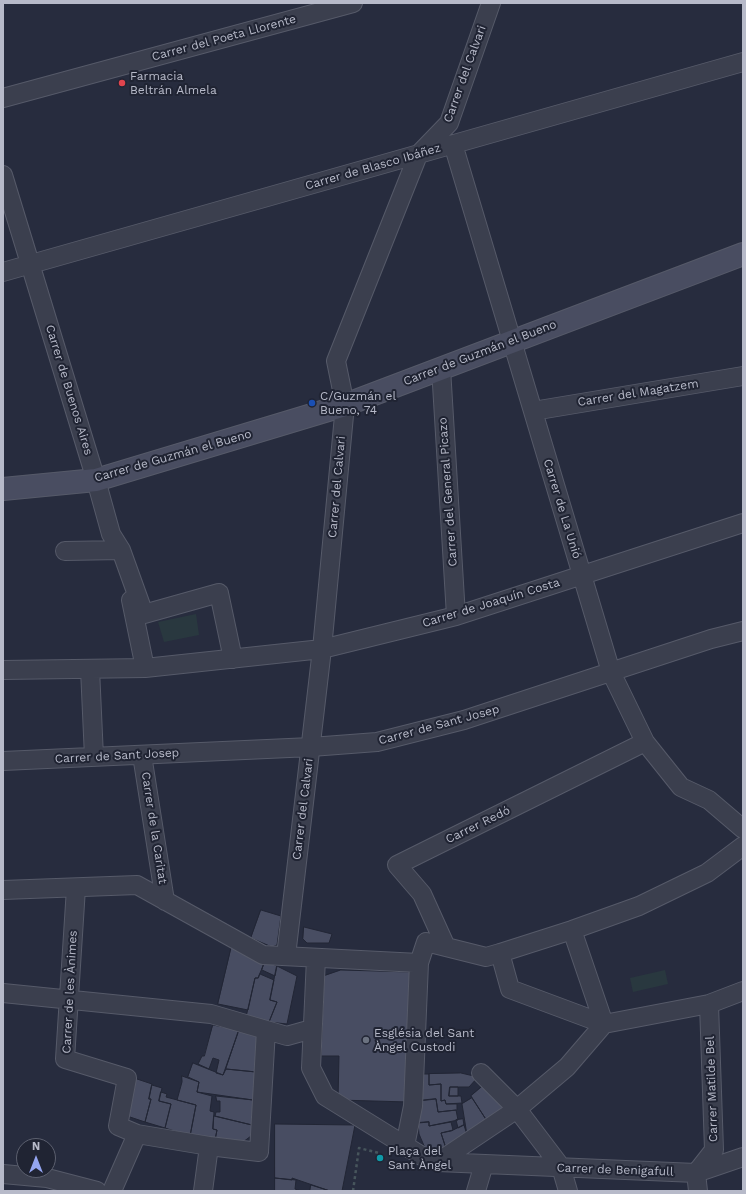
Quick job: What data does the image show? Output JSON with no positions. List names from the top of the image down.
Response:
{
  "streets": {
    "street": [
      "Carrer del Poeta Llorente",
      "Carrer del Calvari",
      "Carrer de Blasco Ibáñez",
      "Carrer de Guzmán el Bueno",
      "Carrer de Buenos Aires",
      "Carrer del Magatzem",
      "Carrer del General Picazo",
      "Carrer de La Unió",
      "Carrer de Joaquín Costa",
      "Carrer de Sant Josep",
      "Carrer Redó",
      "Carrer de la Caritat",
      "Carrer de les Ànimes",
      "Carrer Matilde Bel",
      "Carrer de Benigafull"
    ]
  },
  "crossings": [
    ["Carrer del Calvari", "Carrer de Blasco Ibáñez"],
    ["Carrer del Calvari", "Carrer de Guzmán el Bueno"],
    ["Carrer del Calvari", "Carrer de Joaquín Costa"],
    ["Carrer del Calvari", "Carrer de Sant Josep"],
    ["Carrer de Blasco Ibáñez", "Carrer de Buenos Aires"],
    ["Carrer de Blasco Ibáñez", "Carrer de La Unió"],
    ["Carrer de Guzmán el Bueno", "Carrer de Buenos Aires"],
    ["Carrer de Guzmán el Bueno", "Carrer del General Picazo"],
    ["Carrer de Guzmán el Bueno", "Carrer de La Unió"],
    ["Carrer del Magatzem", "Carrer de La Unió"],
    ["Carrer del General Picazo", "Carrer de Joaquín Costa"],
    ["Carrer de La Unió", "Carrer de Joaquín Costa"],
    ["Carrer de La Unió", "Carrer de Sant Josep"],
    ["Carrer de La Unió", "Carrer Redó"],
    ["Carrer de Sant Josep", "Carrer de la Caritat"],
    ["Carrer Matilde Bel", "Carrer de Benigafull"]
  ],
  "places": [
    "Farmacia Beltrán Almela",
    "C/Guzmán el Bueno, 74",
    "Església del Sant Àngel Custodi",
    "Plaça del Sant Àngel"
  ],
  "north": "top"
}
